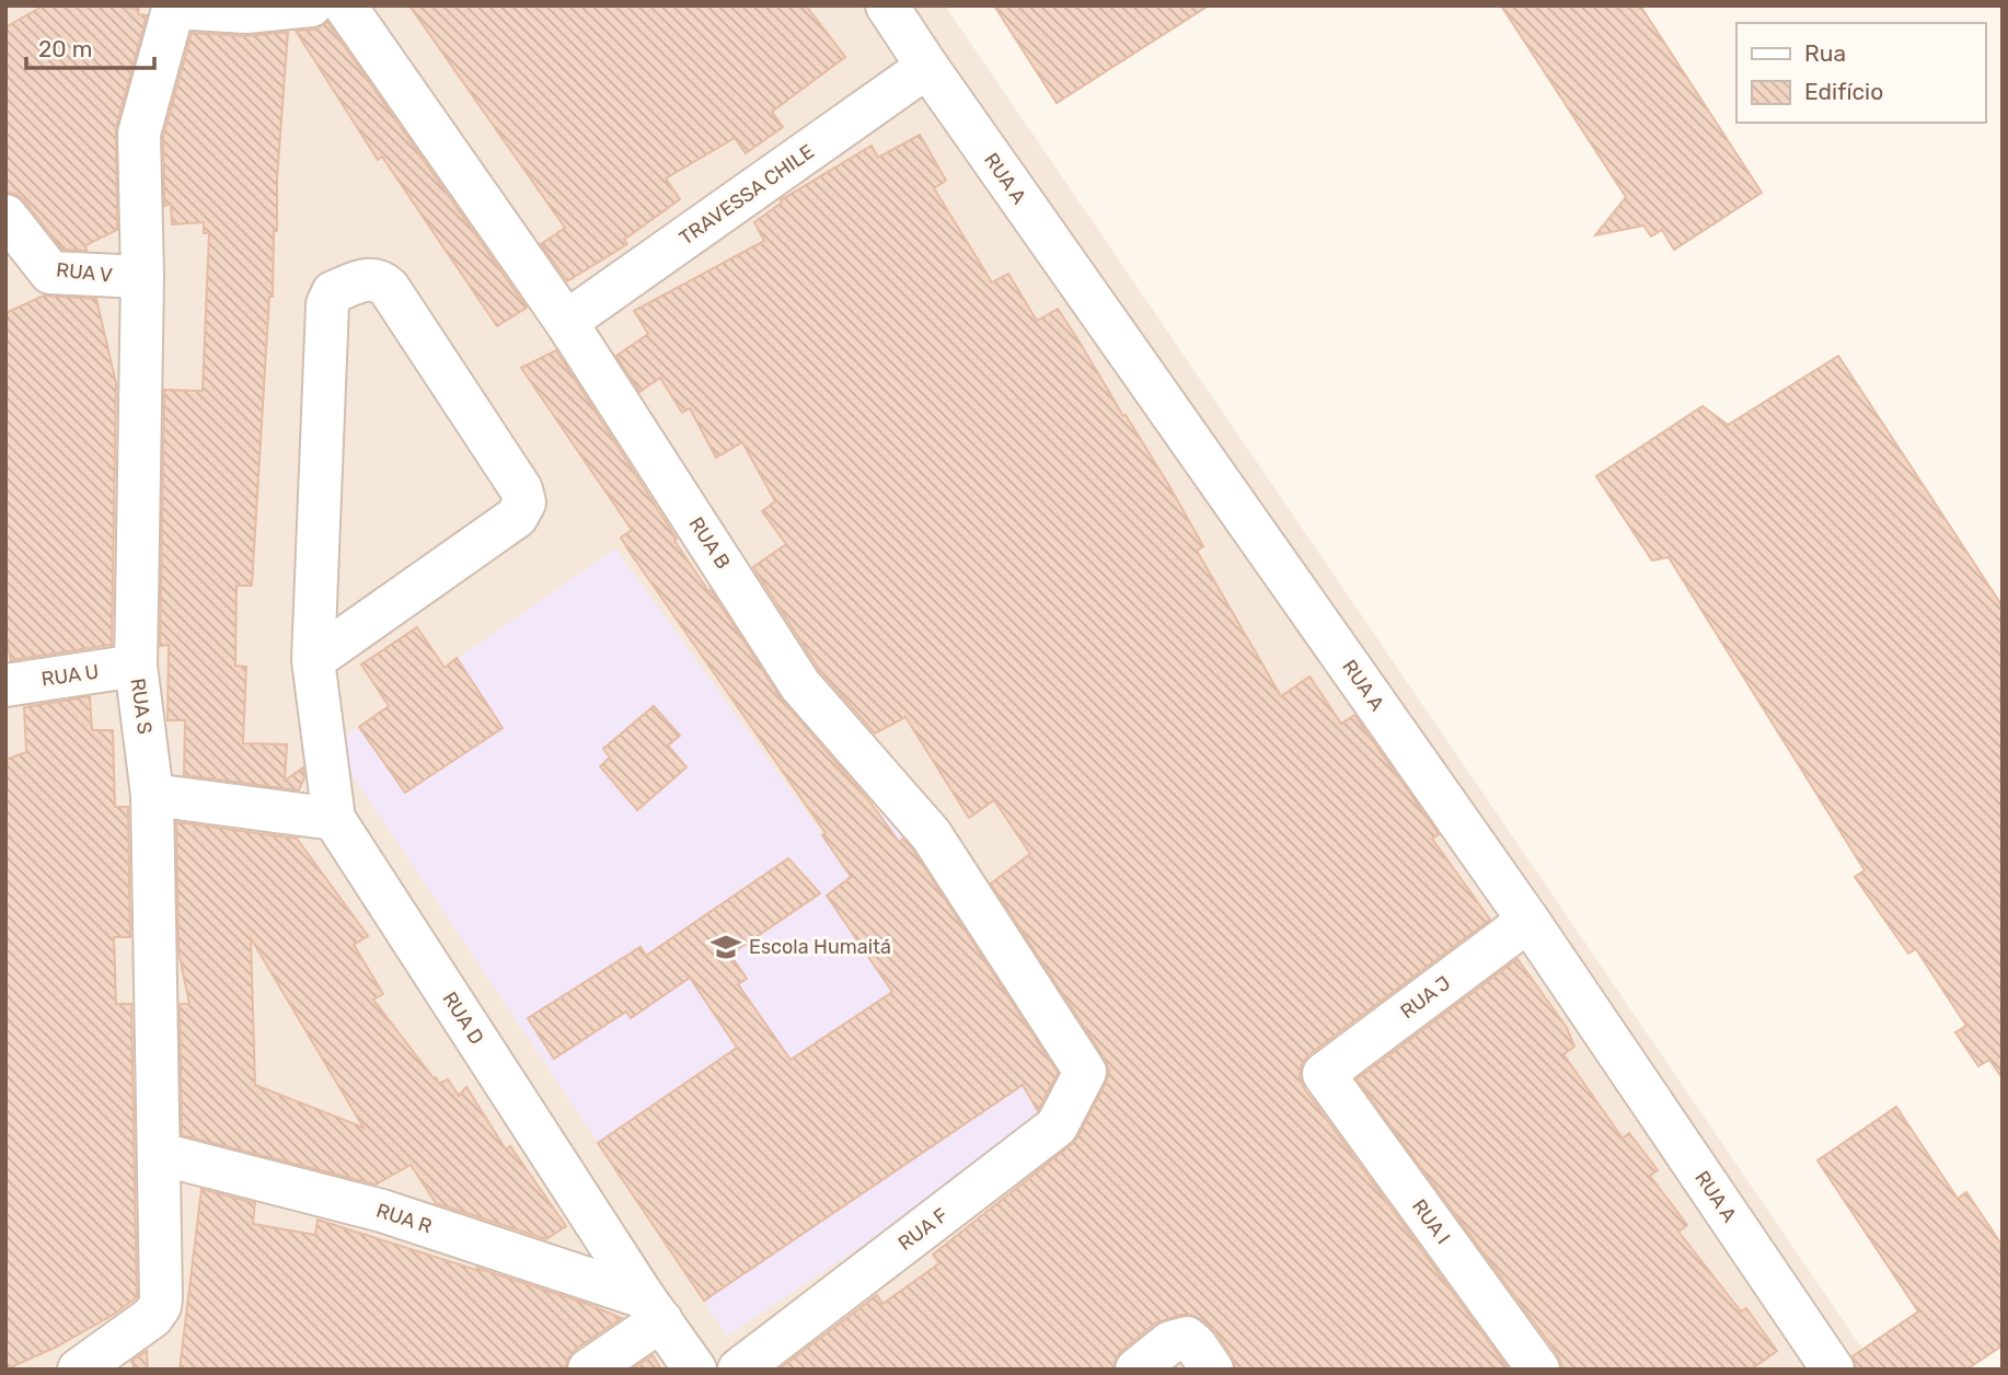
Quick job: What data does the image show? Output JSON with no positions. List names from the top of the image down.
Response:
{
  "streets": {
    "street": [
      "RUA A",
      "TRAVESSA CHILE",
      "RUA V",
      "RUA B",
      "RUA U",
      "RUA S",
      "RUA J",
      "RUA D",
      "RUA R",
      "RUA I",
      "RUA F"
    ]
  },
  "crossings": [
    ["RUA A", "TRAVESSA CHILE"],
    ["RUA A", "RUA J"],
    ["TRAVESSA CHILE", "RUA B"],
    ["RUA V", "RUA S"],
    ["RUA B", "RUA F"],
    ["RUA U", "RUA S"],
    ["RUA S", "RUA R"],
    ["RUA J", "RUA I"],
    ["RUA D", "RUA R"]
  ],
  "places": {
    "school or university": ["Escola Humaitá"]
  },
  "legend": ["Rua", "Edifício"],
  "scale_bar": "20 m"
}
